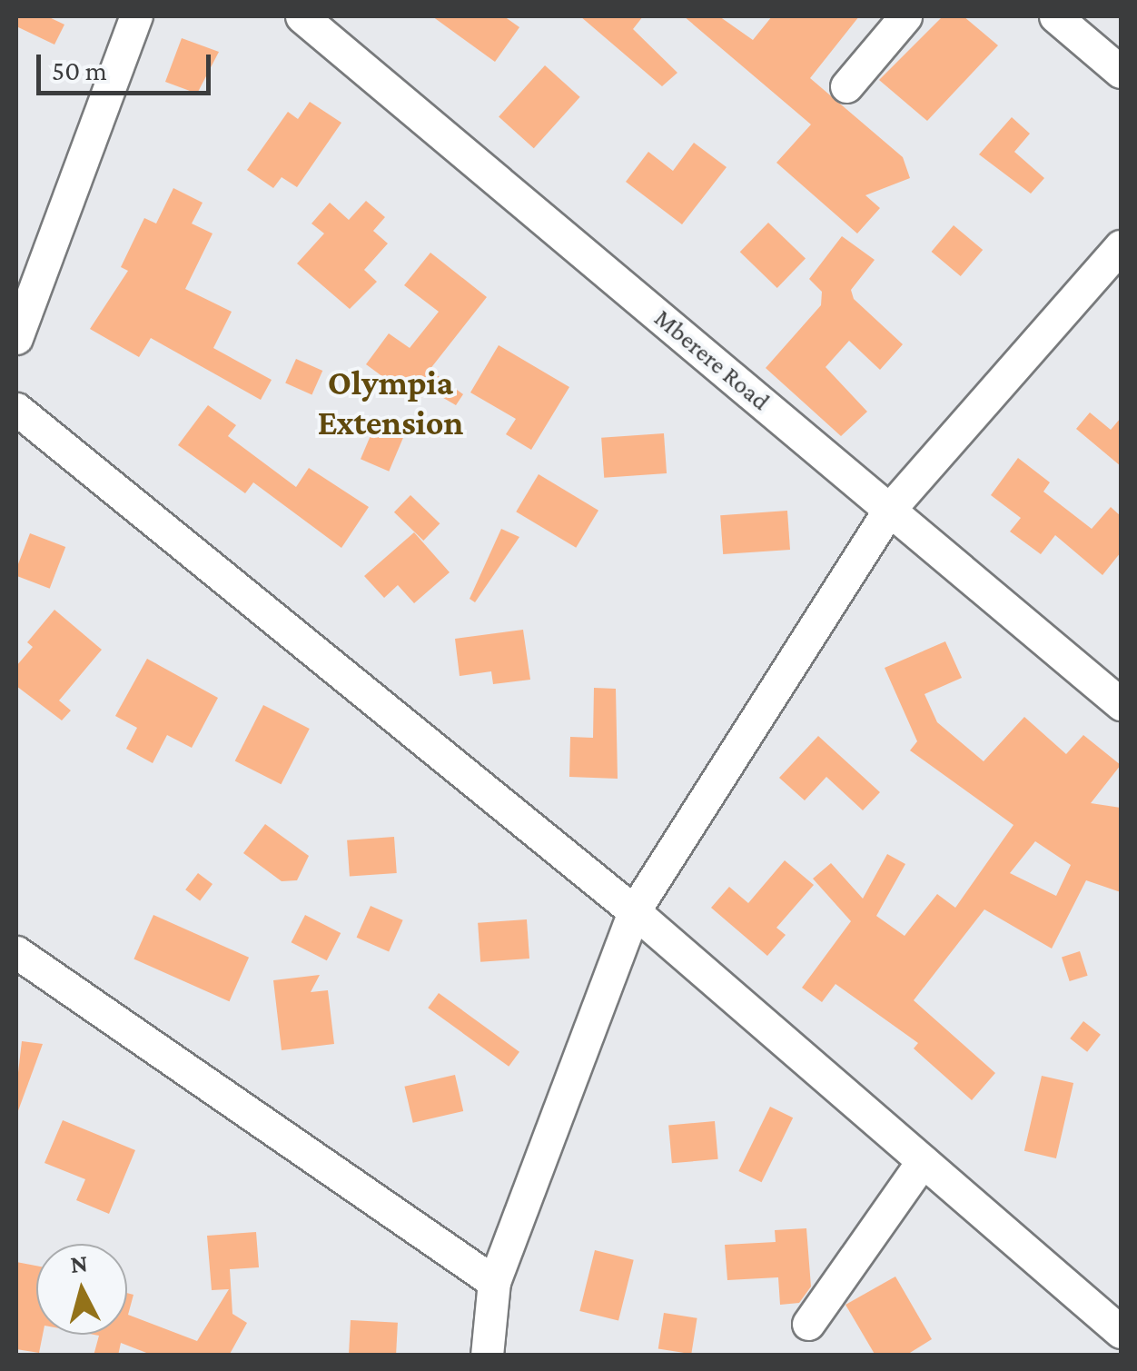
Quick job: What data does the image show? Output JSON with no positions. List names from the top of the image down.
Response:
{
  "streets": {
    "street": ["Mberere Road"]
  },
  "districts": ["Olympia Extension"],
  "scale_bar": "50 m",
  "north": "top"
}
